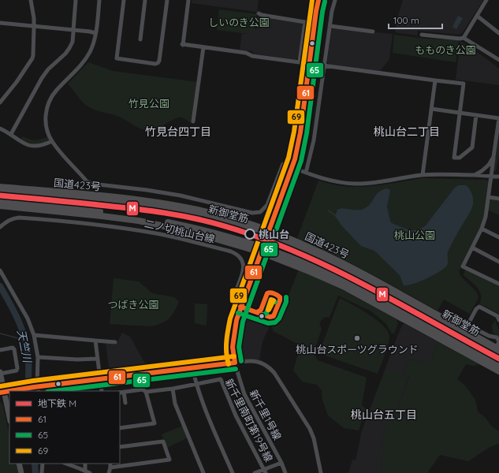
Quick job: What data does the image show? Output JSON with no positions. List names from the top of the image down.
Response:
{
  "streets": {
    "highway": ["国道423号", "新御堂筋"],
    "street": ["二ノ切桃山台線", "新千里1号線", "新千里南町第19号線"]
  },
  "crossings": [
    ["国道423号", "新御堂筋"],
    ["国道423号", "新千里1号線"],
    ["二ノ切桃山台線", "新千里1号線"]
  ],
  "districts": ["竹見台四丁目", "桃山台二丁目", "桃山台五丁目"],
  "water": ["天竺川"],
  "parks": [
    "しいのき公園",
    "もものき公園",
    "竹見公園",
    "桃山公園",
    "つばき公園"
  ],
  "places": ["桃山台", "桃山台スポーツグラウンド"],
  "lines": [
    "transit line 61",
    "transit line 69",
    "transit line 65",
    "metro line M"
  ],
  "legend": [
    "地下鉄 M",
    "61",
    "65",
    "69"
  ],
  "scale_bar": "100 m"
}
